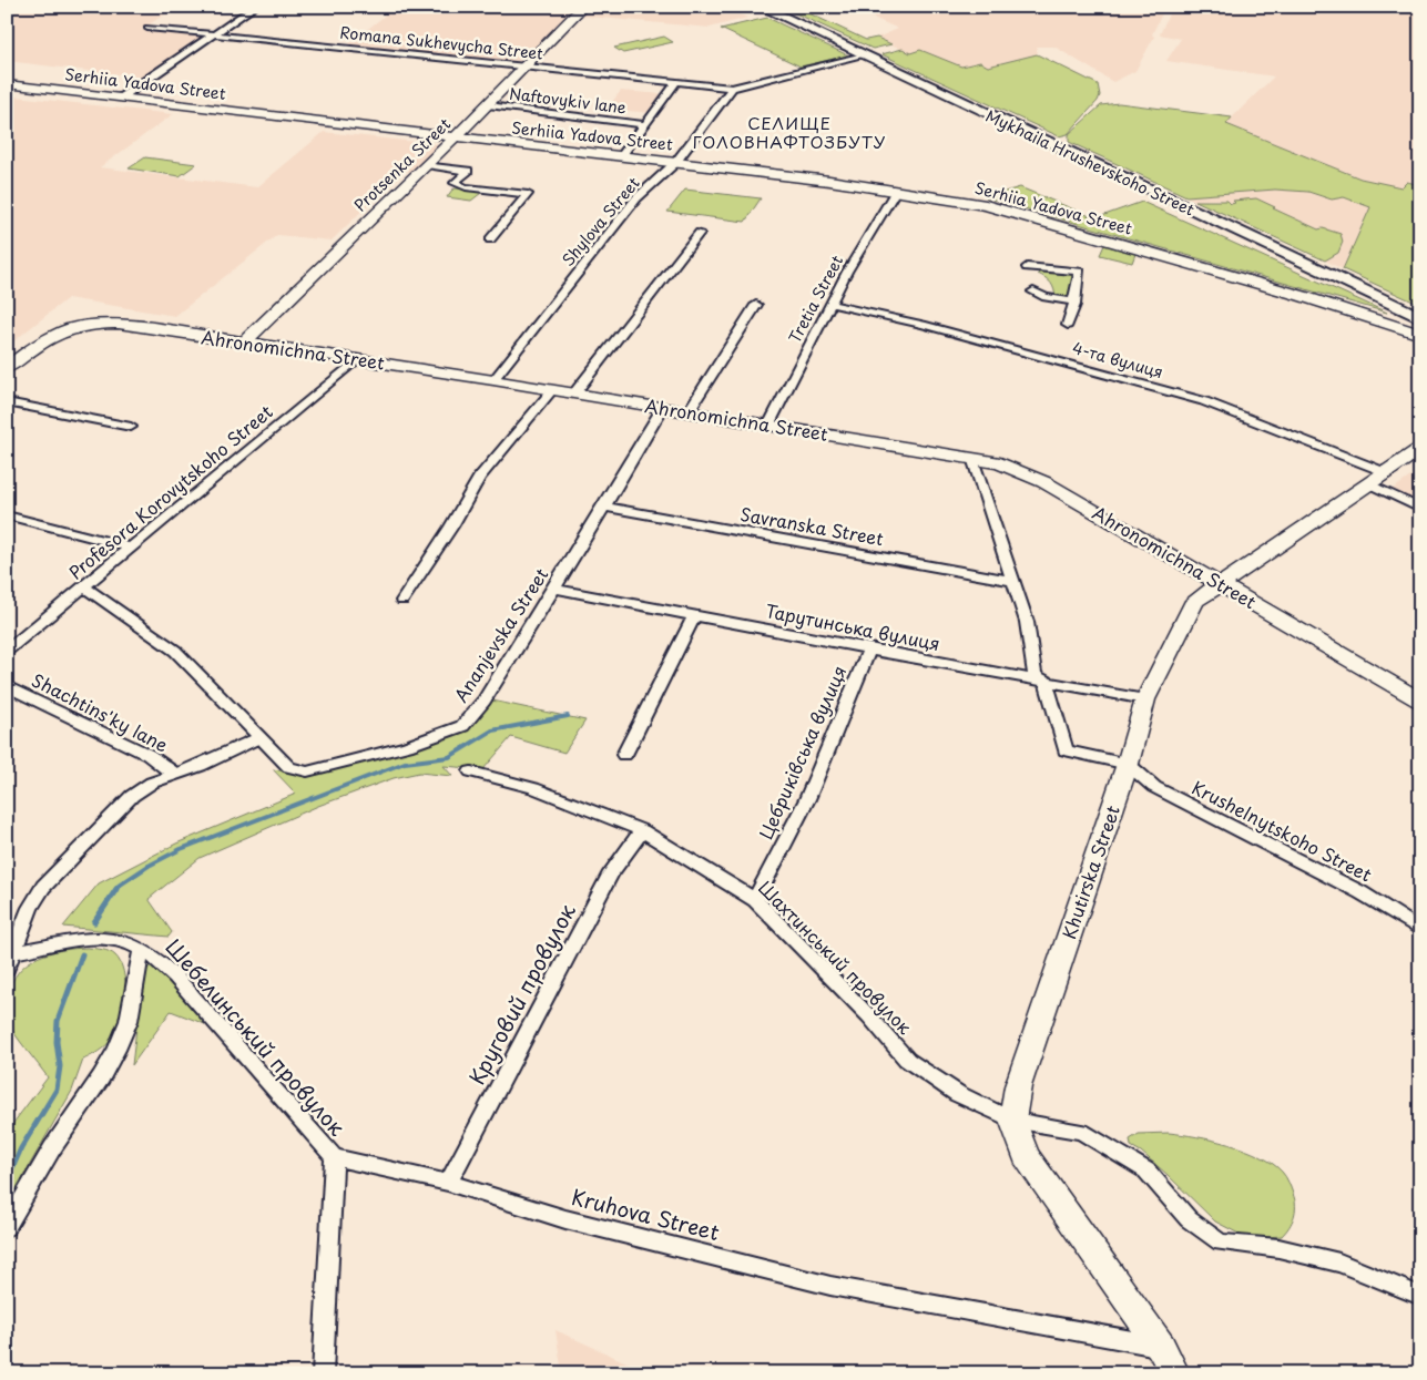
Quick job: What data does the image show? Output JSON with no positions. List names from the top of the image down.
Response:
{
  "streets": {
    "main road": ["Mykhaila Hrushevskoho Street"],
    "street": [
      "Romana Sukhevycha Street",
      "Serhiia Yadova Street",
      "Naftovykiv lane",
      "Protsenka Street",
      "Shylova Street",
      "Tretia Street",
      "Ahronomichna Street",
      "4-та вулиця",
      "Profesora Korovytskoho Street",
      "Savranska Street",
      "Тарутинська вулиця",
      "Ananjevska Street",
      "Shachtins'ky lane",
      "Цебриківська вулиця",
      "Krushelnytskoho Street",
      "Khutirska Street",
      "Шахтинський провулок",
      "Круговий провулок",
      "Шебелинський провулок",
      "Kruhova Street"
    ]
  },
  "crossings": [
    ["Romana Sukhevycha Street", "Naftovykiv lane"],
    ["Romana Sukhevycha Street", "Protsenka Street"],
    ["Romana Sukhevycha Street", "Shylova Street"],
    ["Serhiia Yadova Street", "Naftovykiv lane"],
    ["Serhiia Yadova Street", "Protsenka Street"],
    ["Serhiia Yadova Street", "Shylova Street"],
    ["Serhiia Yadova Street", "Tretia Street"],
    ["Naftovykiv lane", "Protsenka Street"],
    ["Protsenka Street", "Ahronomichna Street"],
    ["Shylova Street", "Ahronomichna Street"],
    ["Tretia Street", "Ahronomichna Street"],
    ["Tretia Street", "4-та вулиця"],
    ["Ahronomichna Street", "Profesora Korovytskoho Street"],
    ["Ahronomichna Street", "Ananjevska Street"],
    ["Ahronomichna Street", "Khutirska Street"],
    ["4-та вулиця", "Khutirska Street"],
    ["Savranska Street", "Ananjevska Street"],
    ["Тарутинська вулиця", "Ananjevska Street"],
    ["Тарутинська вулиця", "Цебриківська вулиця"],
    ["Тарутинська вулиця", "Khutirska Street"],
    ["Ananjevska Street", "Шебелинський провулок"],
    ["Shachtins'ky lane", "Шебелинський провулок"],
    ["Цебриківська вулиця", "Шахтинський провулок"],
    ["Krushelnytskoho Street", "Khutirska Street"],
    ["Khutirska Street", "Шахтинський провулок"],
    ["Khutirska Street", "Kruhova Street"],
    ["Шахтинський провулок", "Круговий провулок"],
    ["Круговий провулок", "Kruhova Street"],
    ["Шебелинський провулок", "Kruhova Street"]
  ],
  "districts": ["СЕЛИЩЕ ГОЛОВНАФТОЗБУТУ"]
}
